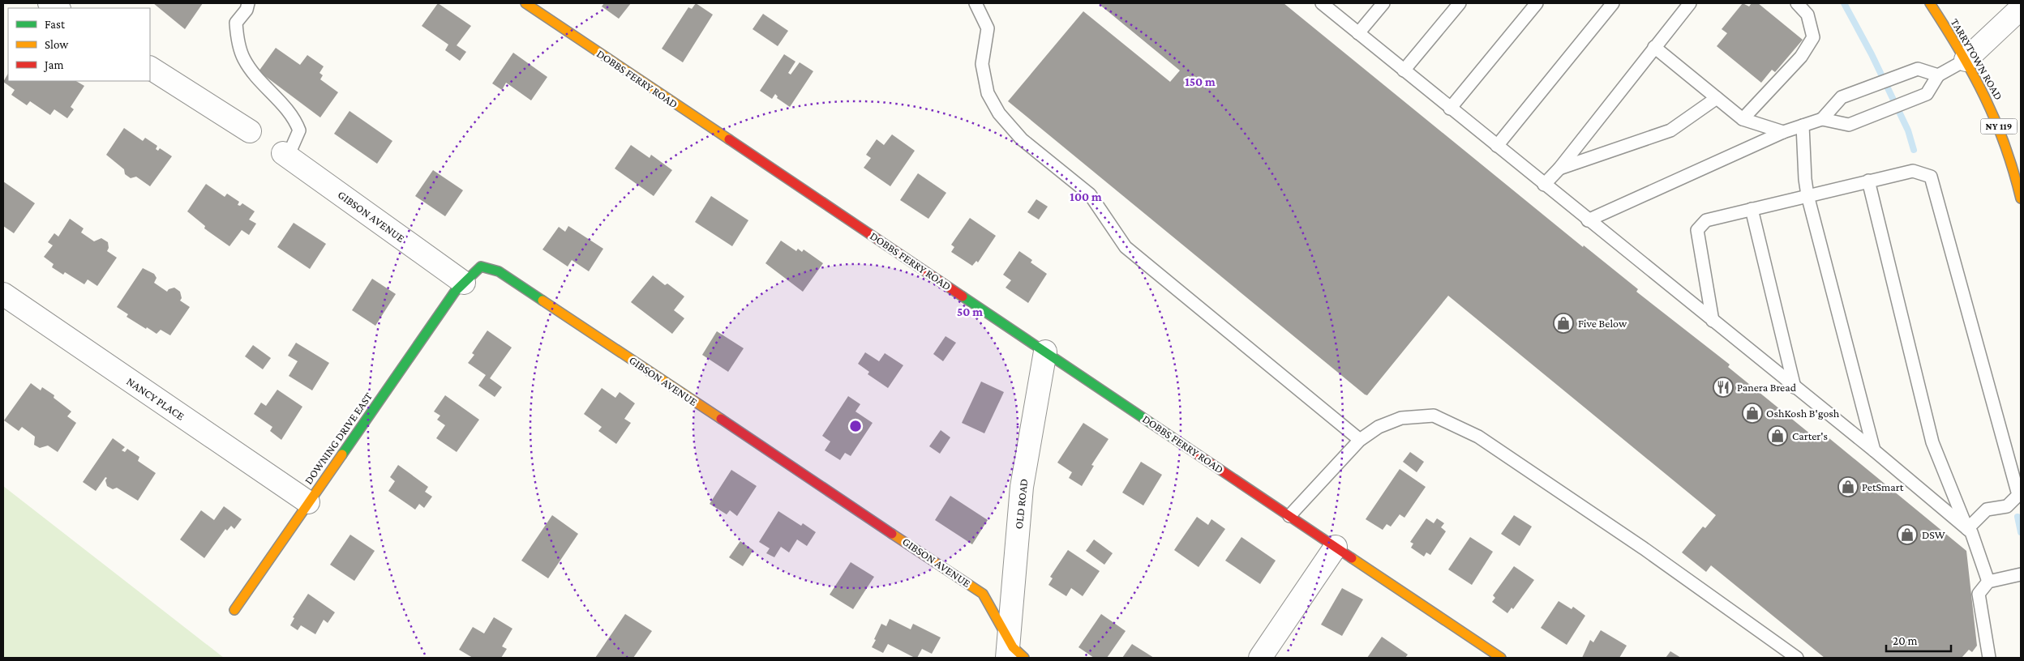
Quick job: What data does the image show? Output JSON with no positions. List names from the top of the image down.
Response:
{
  "streets": {
    "main road": [
      "TARRYTOWN ROAD",
      "DOBBS FERRY ROAD",
      "NY 119",
      "GIBSON AVENUE",
      "DOWNING DRIVE EAST"
    ],
    "street": ["NANCY PLACE", "OLD ROAD"]
  },
  "crossings": [
    ["DOBBS FERRY ROAD", "OLD ROAD"],
    ["GIBSON AVENUE", "DOWNING DRIVE EAST"],
    ["GIBSON AVENUE", "OLD ROAD"],
    ["NANCY PLACE", "DOWNING DRIVE EAST"]
  ],
  "places": {
    "shop": [
      "Five Below",
      "OshKosh B'gosh",
      "Carter's",
      "PetSmart",
      "DSW"
    ],
    "restaurant": ["Panera Bread"]
  },
  "legend": ["Fast", "Slow", "Jam"],
  "scale_bar": "20 m",
  "rings": ["150 m", "100 m", "50 m"]
}
